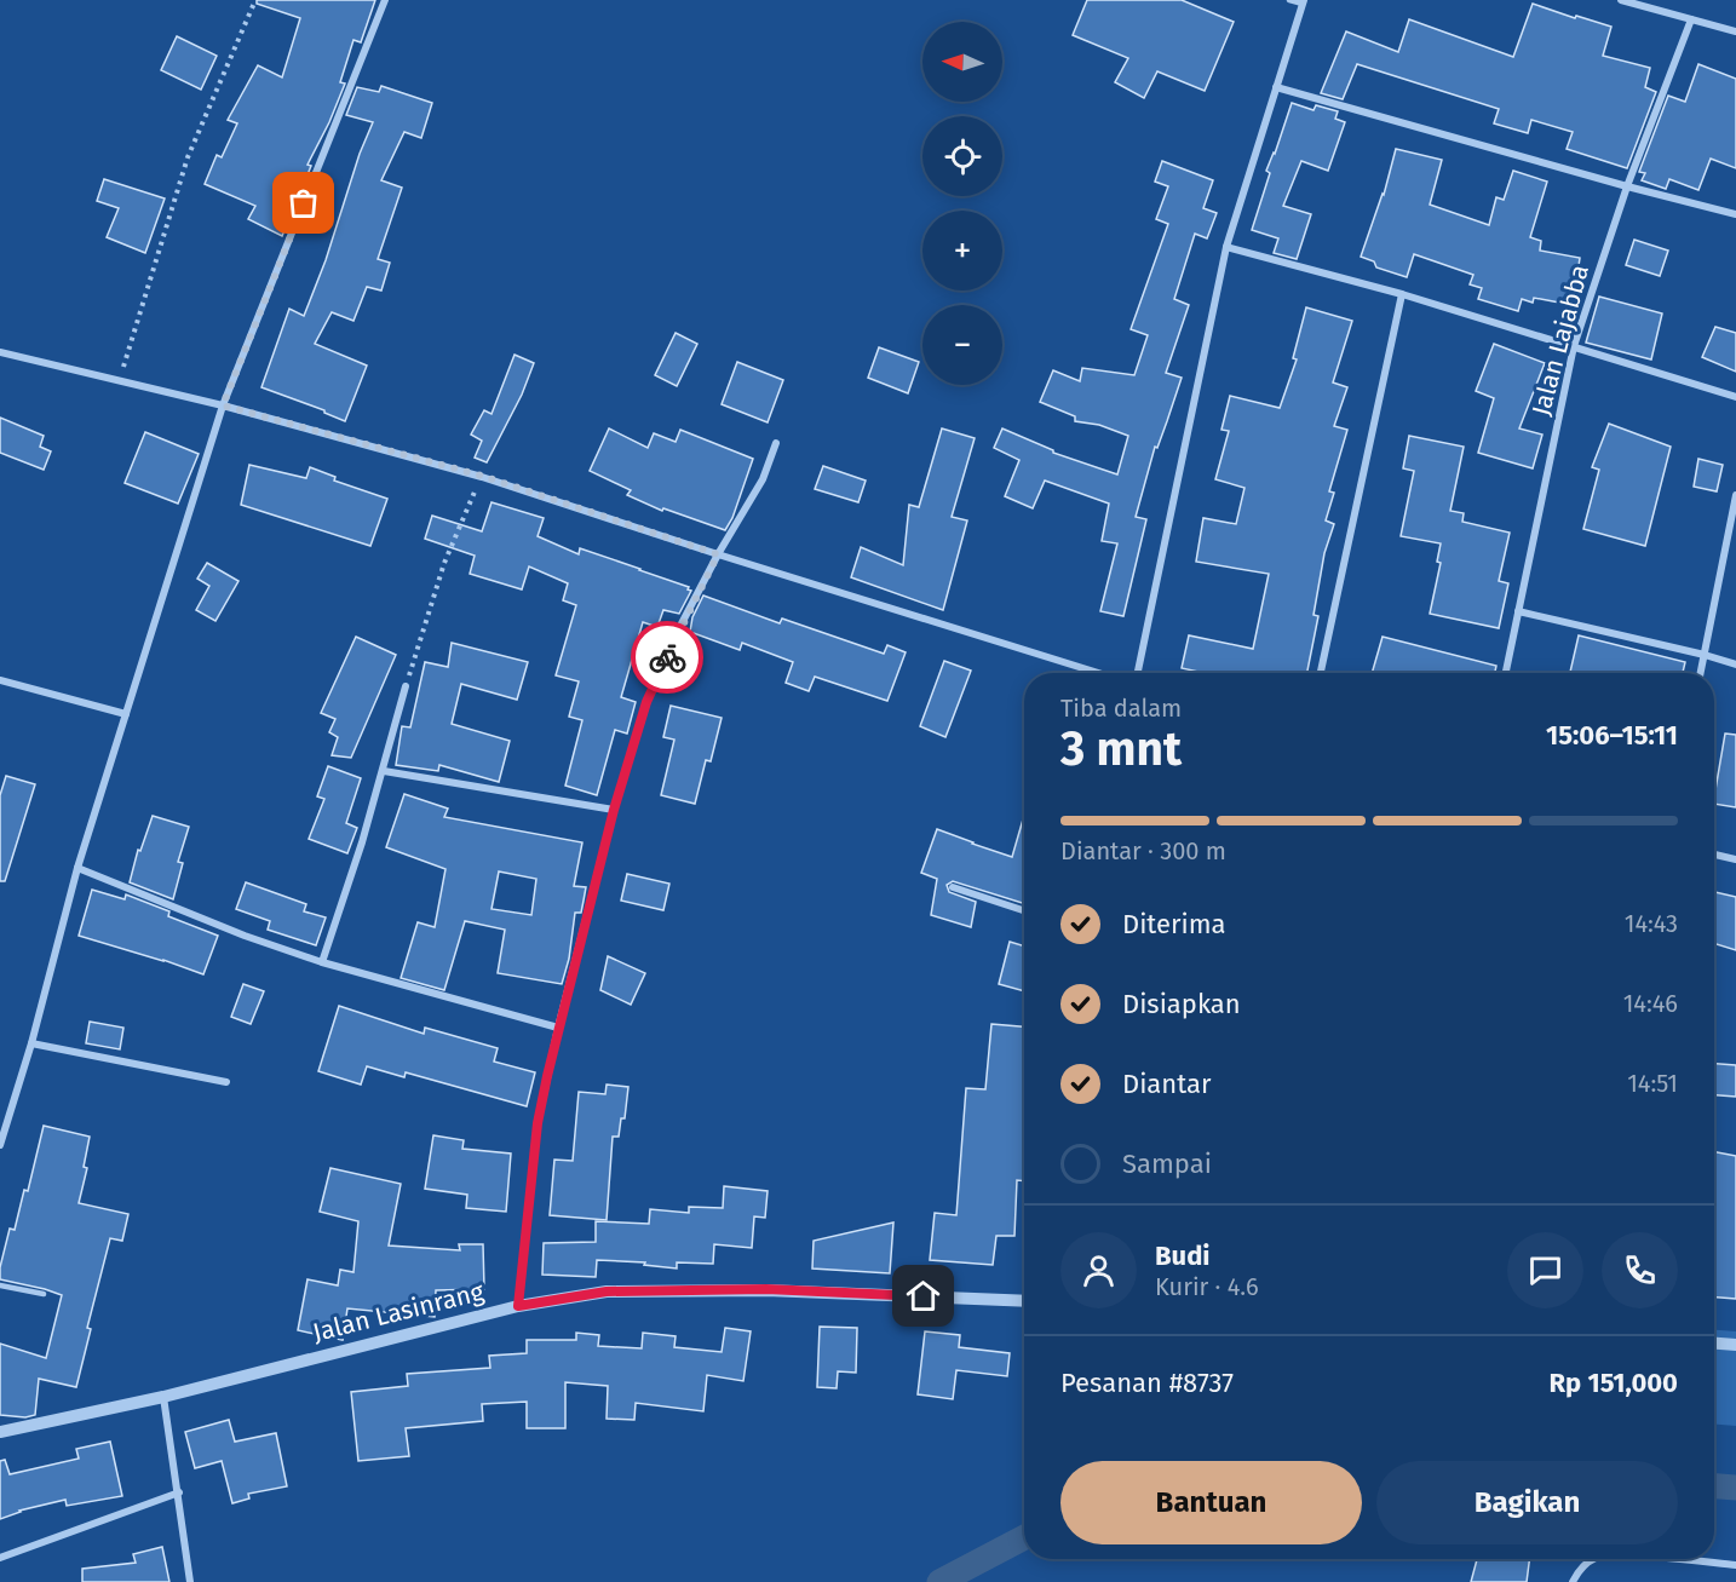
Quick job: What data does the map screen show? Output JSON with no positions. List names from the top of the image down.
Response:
{
  "streets": {
    "street": ["Jalan Lajabba", "Jalan Lasinrang"]
  },
  "north": "left",
  "page": {
    "map_buttons": ["+", "−"],
    "heading": ["3 mnt", "Tiba dalam", "15:06–15:11"],
    "panel": [
      "Budi",
      "Kurir · 4.6",
      "Pesanan #8737",
      "Rp 151,000"
    ],
    "bar": "Diantar · 300 m",
    "list": [
      ["Diterima", "14:43"],
      ["Disiapkan", "14:46"],
      ["Diantar", "14:51"],
      "Sampai"
    ],
    "buttons": ["Bantuan", "Bagikan"]
  }
}
